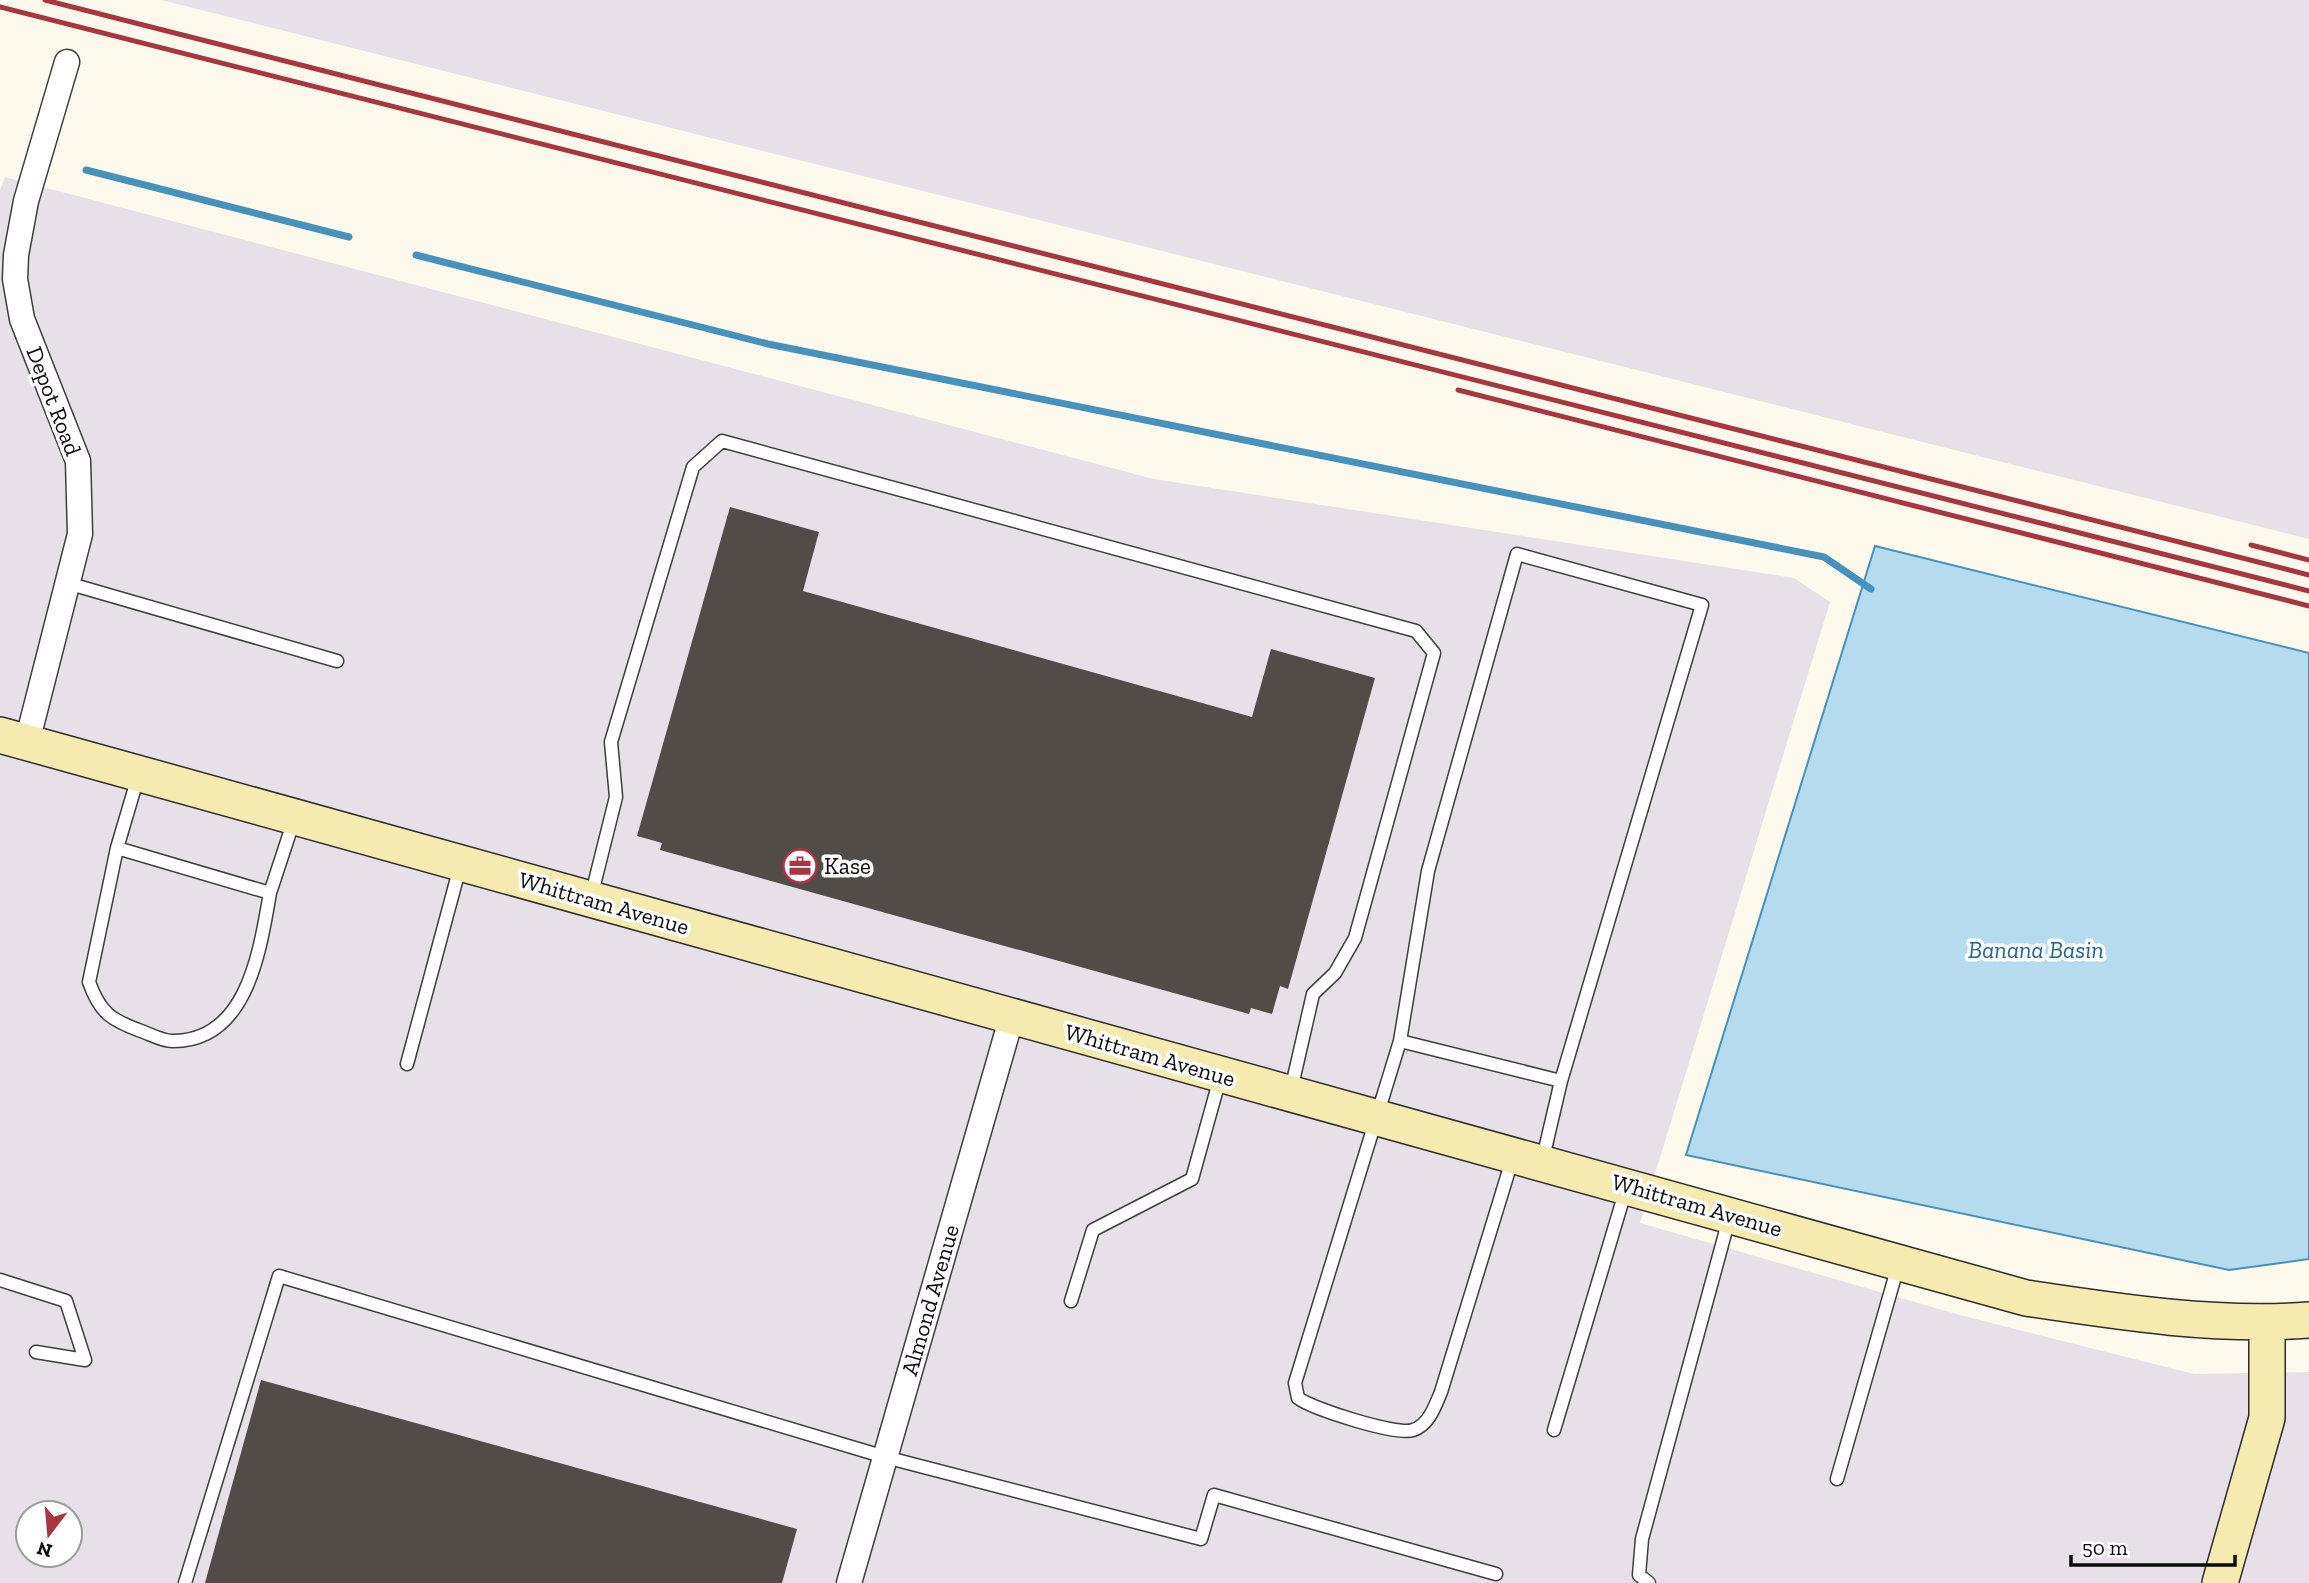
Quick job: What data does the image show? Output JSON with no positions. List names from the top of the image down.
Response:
{
  "streets": {
    "street": ["Depot Road", "Whittram Avenue", "Almond Avenue"]
  },
  "crossings": [
    ["Depot Road", "Whittram Avenue"],
    ["Whittram Avenue", "Almond Avenue"]
  ],
  "water": ["Banana Basin"],
  "places": {
    "office": ["Kase"]
  },
  "scale_bar": "50 m",
  "north": "bottom"
}
